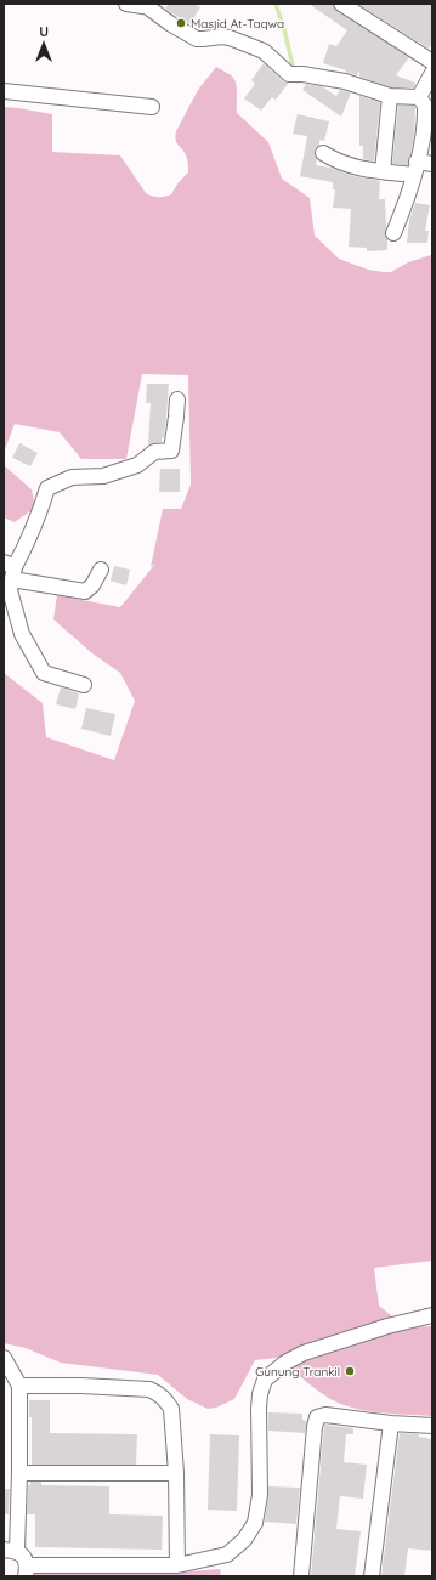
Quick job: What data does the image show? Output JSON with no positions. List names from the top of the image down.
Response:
{
  "places": ["Masjid At-Taqwa", "Gunung Trankil"],
  "north": "top"
}
